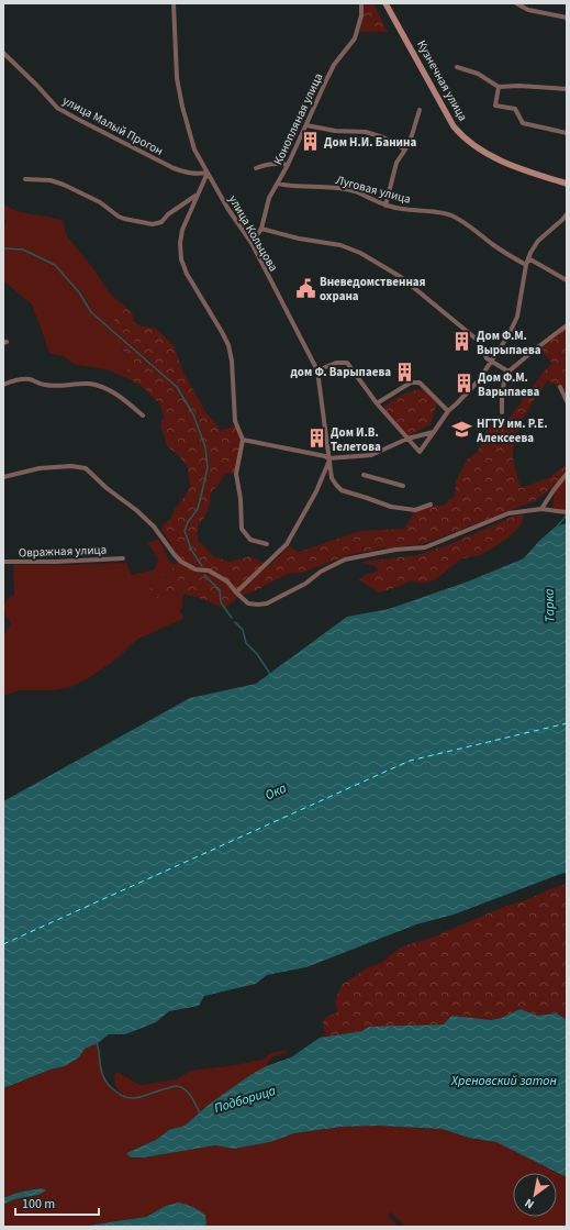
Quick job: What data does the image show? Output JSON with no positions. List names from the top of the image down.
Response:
{
  "streets": {
    "main road": ["Кузнечная улица"],
    "street": [
      "Конопляная улица",
      "улица Малый Прогон",
      "Луговая улица",
      "улица Кольцова",
      "Овражная улица"
    ]
  },
  "crossings": [
    ["Конопляная улица", "Луговая улица"],
    ["Конопляная улица", "улица Кольцова"],
    ["улица Малый Прогон", "улица Кольцова"]
  ],
  "water": [
    "Тарка",
    "Ока",
    "Хреновский затон",
    "Подборица"
  ],
  "places": {
    "building": [
      "Дом Н.И. Банина",
      "Дом Ф.М. Вырыпаева",
      "дом Ф. Варыпаева",
      "Дом Ф.М. Варыпаева",
      "Дом И.В. Телетова"
    ],
    "public building": ["Вневедомственная охрана"],
    "school or university": ["НГТУ им. Р.Е. Алексеева"]
  },
  "scale_bar": "100 m",
  "north": "bottom left"
}
